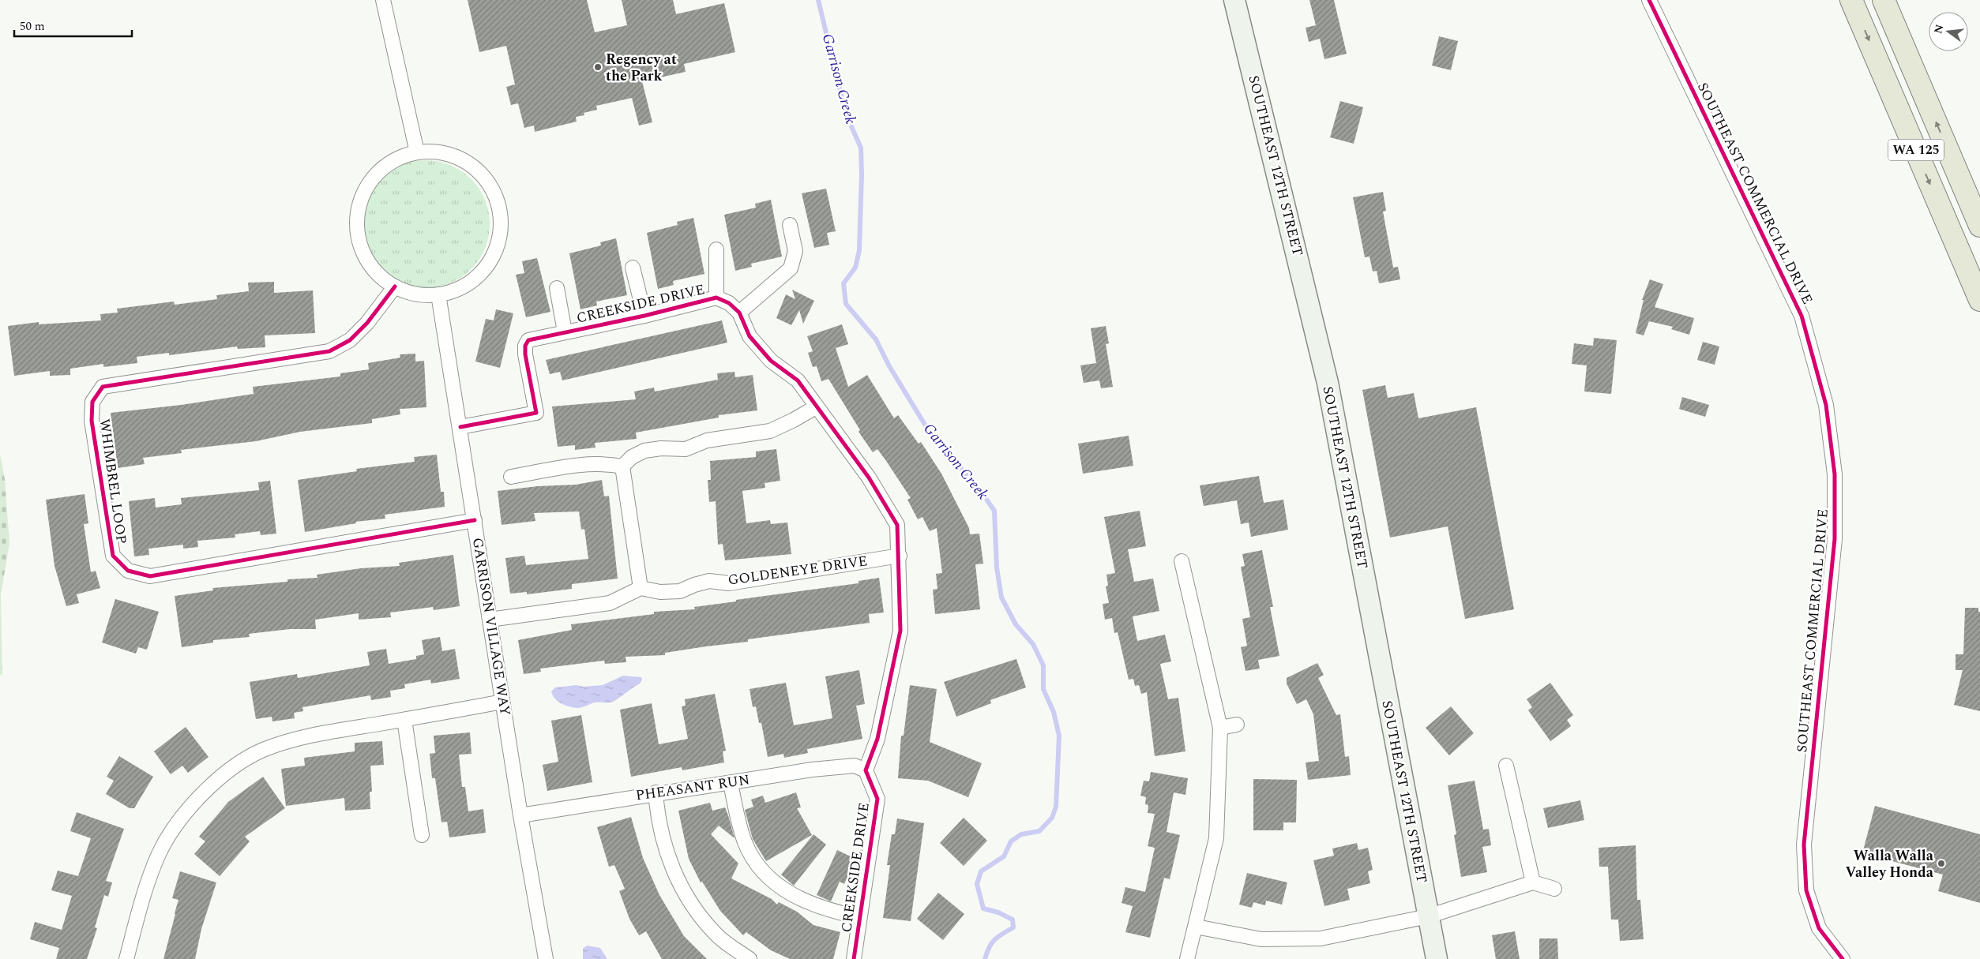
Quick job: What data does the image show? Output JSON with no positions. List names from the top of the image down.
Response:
{
  "streets": {
    "highway": ["WA 125"],
    "main road": ["SOUTHEAST 12TH STREET"],
    "street": [
      "SOUTHEAST COMMERCIAL DRIVE",
      "CREEKSIDE DRIVE",
      "WHIMBREL LOOP",
      "GOLDENEYE DRIVE",
      "GARRISON VILLAGE WAY",
      "PHEASANT RUN"
    ]
  },
  "crossings": [
    ["CREEKSIDE DRIVE", "GOLDENEYE DRIVE"],
    ["CREEKSIDE DRIVE", "GARRISON VILLAGE WAY"],
    ["CREEKSIDE DRIVE", "PHEASANT RUN"],
    ["WHIMBREL LOOP", "GARRISON VILLAGE WAY"],
    ["GARRISON VILLAGE WAY", "PHEASANT RUN"]
  ],
  "water": ["Garrison Creek"],
  "places": ["Regency at the Park", "Walla Walla Valley Honda"],
  "scale_bar": "50 m",
  "north": "left"
}
